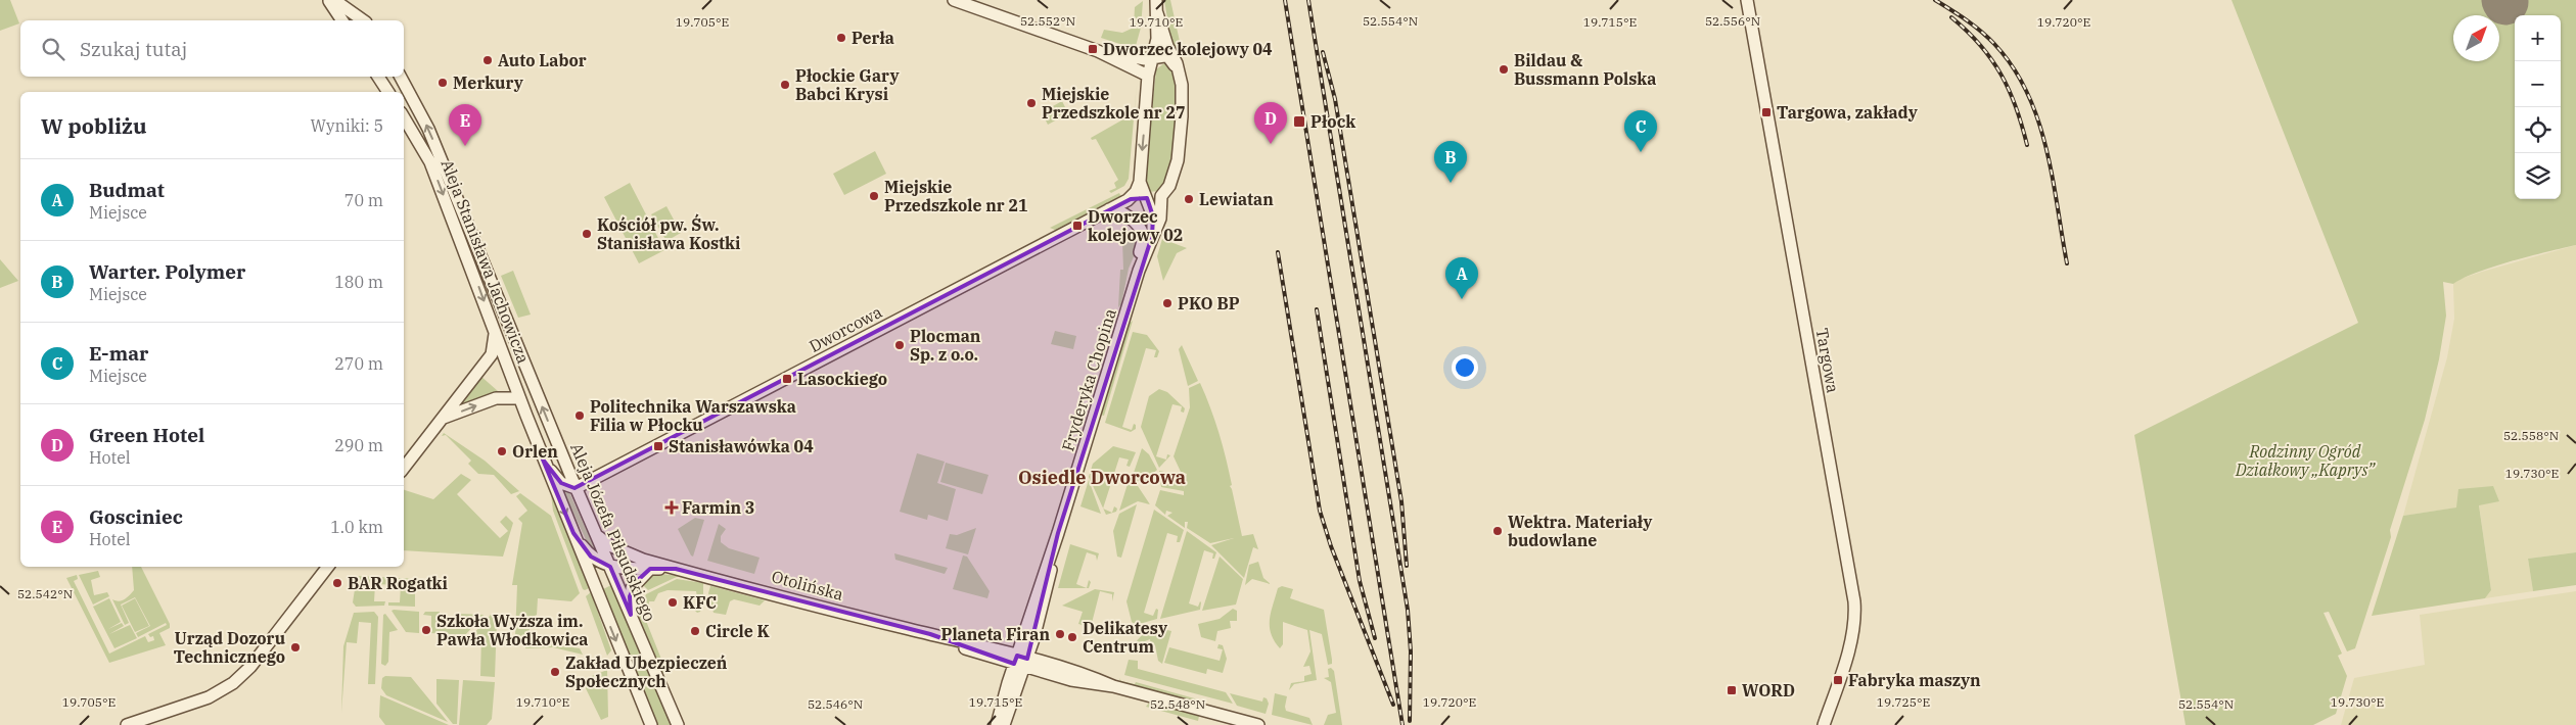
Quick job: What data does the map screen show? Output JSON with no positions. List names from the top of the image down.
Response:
{
  "streets": {
    "main road": [
      "Aleja Stanisława Jachowicza",
      "Dworcowa",
      "Targowa",
      "Fryderyka Chopina",
      "Aleja Józefa Piłsudskiego",
      "Otolińska"
    ]
  },
  "crossings": [
    ["Aleja Stanisława Jachowicza", "Aleja Józefa Piłsudskiego"],
    ["Dworcowa", "Fryderyka Chopina"],
    ["Dworcowa", "Aleja Józefa Piłsudskiego"],
    ["Fryderyka Chopina", "Otolińska"],
    ["Aleja Józefa Piłsudskiego", "Otolińska"]
  ],
  "districts": ["Osiedle Dworcowa"],
  "parks": ["Rodzinny Ogród Działkowy „Kaprys”"],
  "places": {
    "other": [
      "Perła",
      "Auto Labor",
      "Bildau & Bussmann Polska",
      "Merkury",
      "Płockie Gary Babci Krysi",
      "Miejskie Przedszkole nr 27",
      "Miejskie Przedszkole nr 21",
      "Lewiatan",
      "Kościół pw. Św. Stanisława Kostki",
      "PKO BP",
      "Plocman Sp. z o.o.",
      "Politechnika Warszawska Filia w Płocku",
      "Orlen",
      "Wektra. Materiały budowlane",
      "BAR Rogatki",
      "KFC",
      "Szkoła Wyższa im. Pawła Włodkowica",
      "Circle K",
      "Planeta Firan",
      "Delikatesy Centrum",
      "Urząd Dozoru Technicznego",
      "Zakład Ubezpieczeń Społecznych"
    ],
    "transit": [
      "Dworzec kolejowy 04",
      "Targowa, zakłady",
      "Płock",
      "Dworzec kolejowy 02",
      "Lasockiego",
      "Stanisławówka 04",
      "Fabryka maszyn",
      "WORD"
    ],
    "health": ["Farmin 3"]
  },
  "north": "top right",
  "page": {
    "map_buttons": ["+", "−"],
    "search": "Szukaj tutaj",
    "heading": ["W pobliżu", "Wyniki: 5"],
    "pins": [
      "D",
      "E",
      "C",
      "B",
      "A"
    ],
    "list": [
      {
        "mark": "A",
        "name": "Budmat",
        "note": "Miejsce",
        "value": "70 m"
      },
      {
        "mark": "B",
        "name": "Warter. Polymer",
        "note": "Miejsce",
        "value": "180 m"
      },
      {
        "mark": "C",
        "name": "E-mar",
        "note": "Miejsce",
        "value": "270 m"
      },
      {
        "mark": "D",
        "name": "Green Hotel",
        "note": "Hotel",
        "value": "290 m"
      },
      {
        "mark": "E",
        "name": "Gosciniec",
        "note": "Hotel",
        "value": "1.0 km"
      }
    ]
  },
  "coordinates": [
    "52.552°N",
    "52.554°N",
    "52.556°N",
    "19.705°E",
    "19.710°E",
    "19.715°E",
    "19.720°E",
    "52.558°N",
    "19.730°E",
    "52.542°N",
    "19.725°E",
    "52.546°N",
    "52.548°N"
  ]
}
